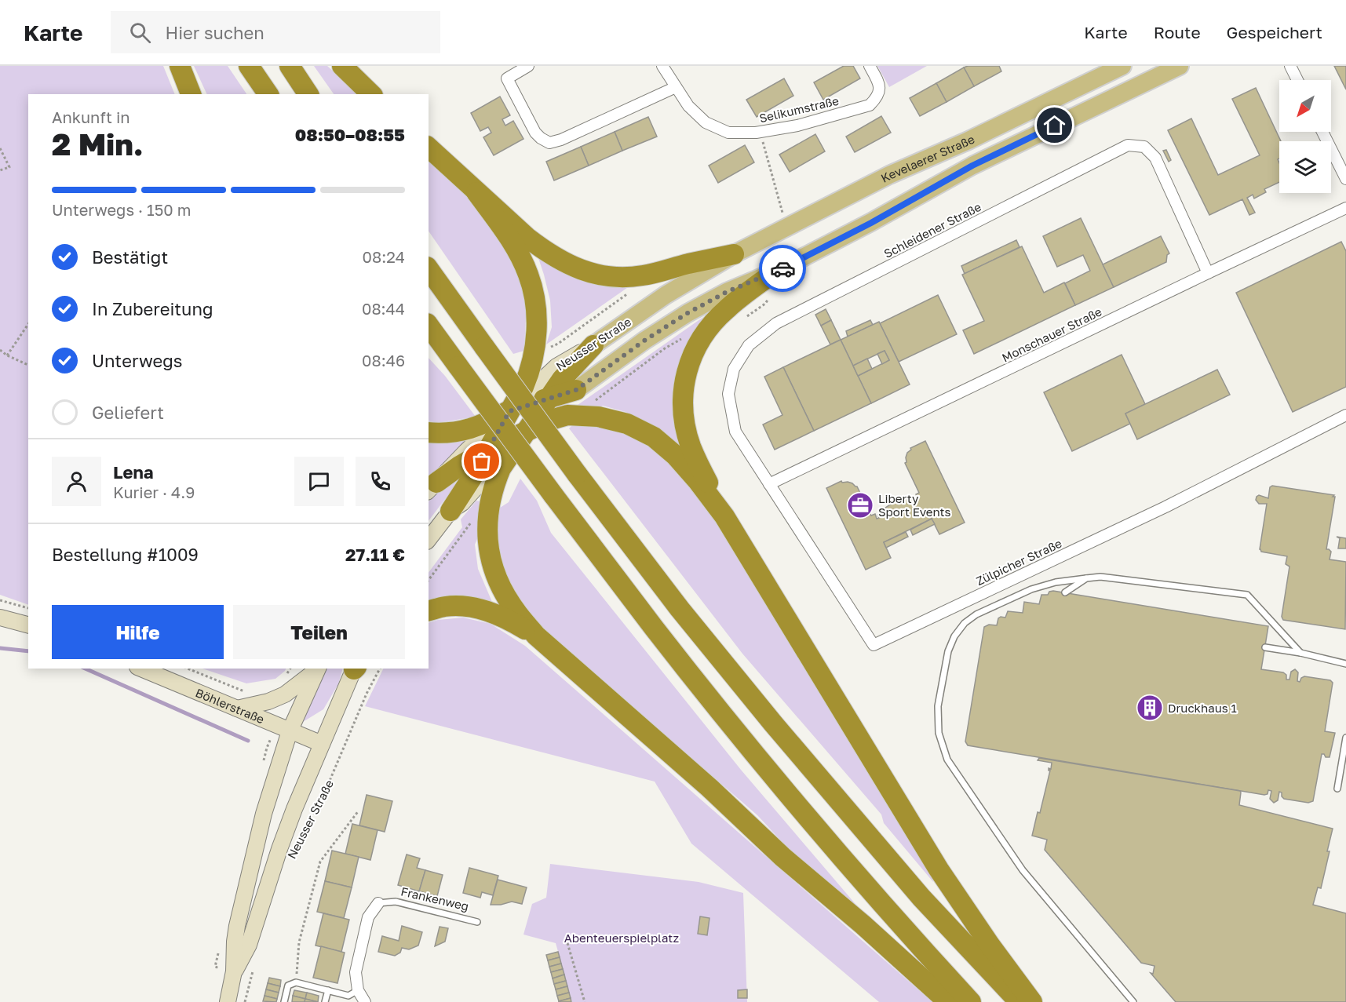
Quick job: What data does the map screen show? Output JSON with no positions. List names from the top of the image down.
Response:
{
  "streets": {
    "main road": ["Kevelaerer Straße", "Neusser Straße", "Böhlerstraße"],
    "street": [
      "Selikumstraße",
      "Schleidener Straße",
      "Monschauer Straße",
      "Zülpicher Straße",
      "Frankenweg"
    ]
  },
  "crossings": [
    ["Kevelaerer Straße", "Neusser Straße"],
    ["Schleidener Straße", "Monschauer Straße"],
    ["Schleidener Straße", "Zülpicher Straße"],
    ["Monschauer Straße", "Zülpicher Straße"],
    ["Neusser Straße", "Böhlerstraße"]
  ],
  "parks": ["Abenteuerspielplatz"],
  "places": {
    "office": ["Liberty Sport Events"],
    "building": ["Druckhaus 1"]
  },
  "north": "bottom left",
  "page": {
    "header": "Karte",
    "search": "Hier suchen",
    "nav": ["Karte", "Route", "Gespeichert"],
    "heading": ["2 Min.", "Ankunft in", "08:50–08:55"],
    "panel": [
      "Lena",
      "Kurier · 4.9",
      "Bestellung #1009",
      "27.11 €"
    ],
    "bar": "Unterwegs · 150 m",
    "list": [
      ["Bestätigt", "08:24"],
      ["In Zubereitung", "08:44"],
      ["Unterwegs", "08:46"],
      "Geliefert"
    ],
    "buttons": ["Hilfe", "Teilen"]
  }
}
